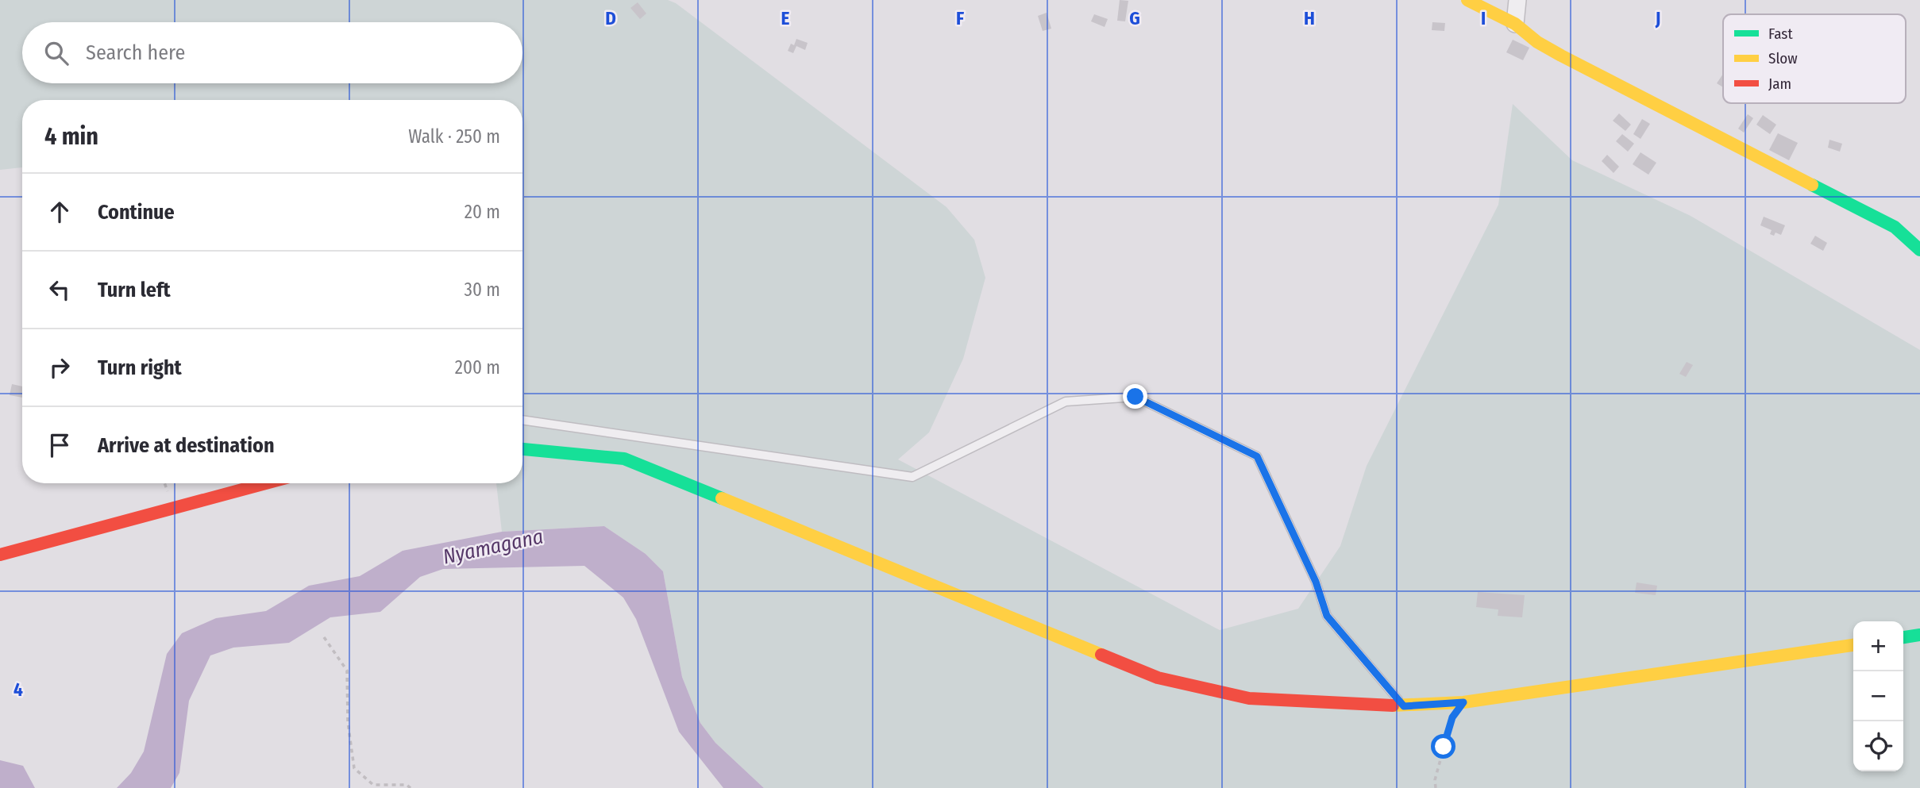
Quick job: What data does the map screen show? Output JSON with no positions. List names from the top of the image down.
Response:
{
  "water": ["Nyamagana"],
  "legend": ["Fast", "Slow", "Jam"],
  "page": {
    "search": "Search here",
    "heading": ["4 min", "Walk · 250 m"],
    "list": [
      ["Continue", "20 m"],
      ["Turn left", "30 m"],
      ["Turn right", "200 m"],
      "Arrive at destination"
    ],
    "map_buttons": ["+", "−"]
  },
  "grid": {
    "columns": [
      "D",
      "E",
      "F",
      "G",
      "H",
      "I",
      "J"
    ],
    "rows": ["4"]
  }
}
